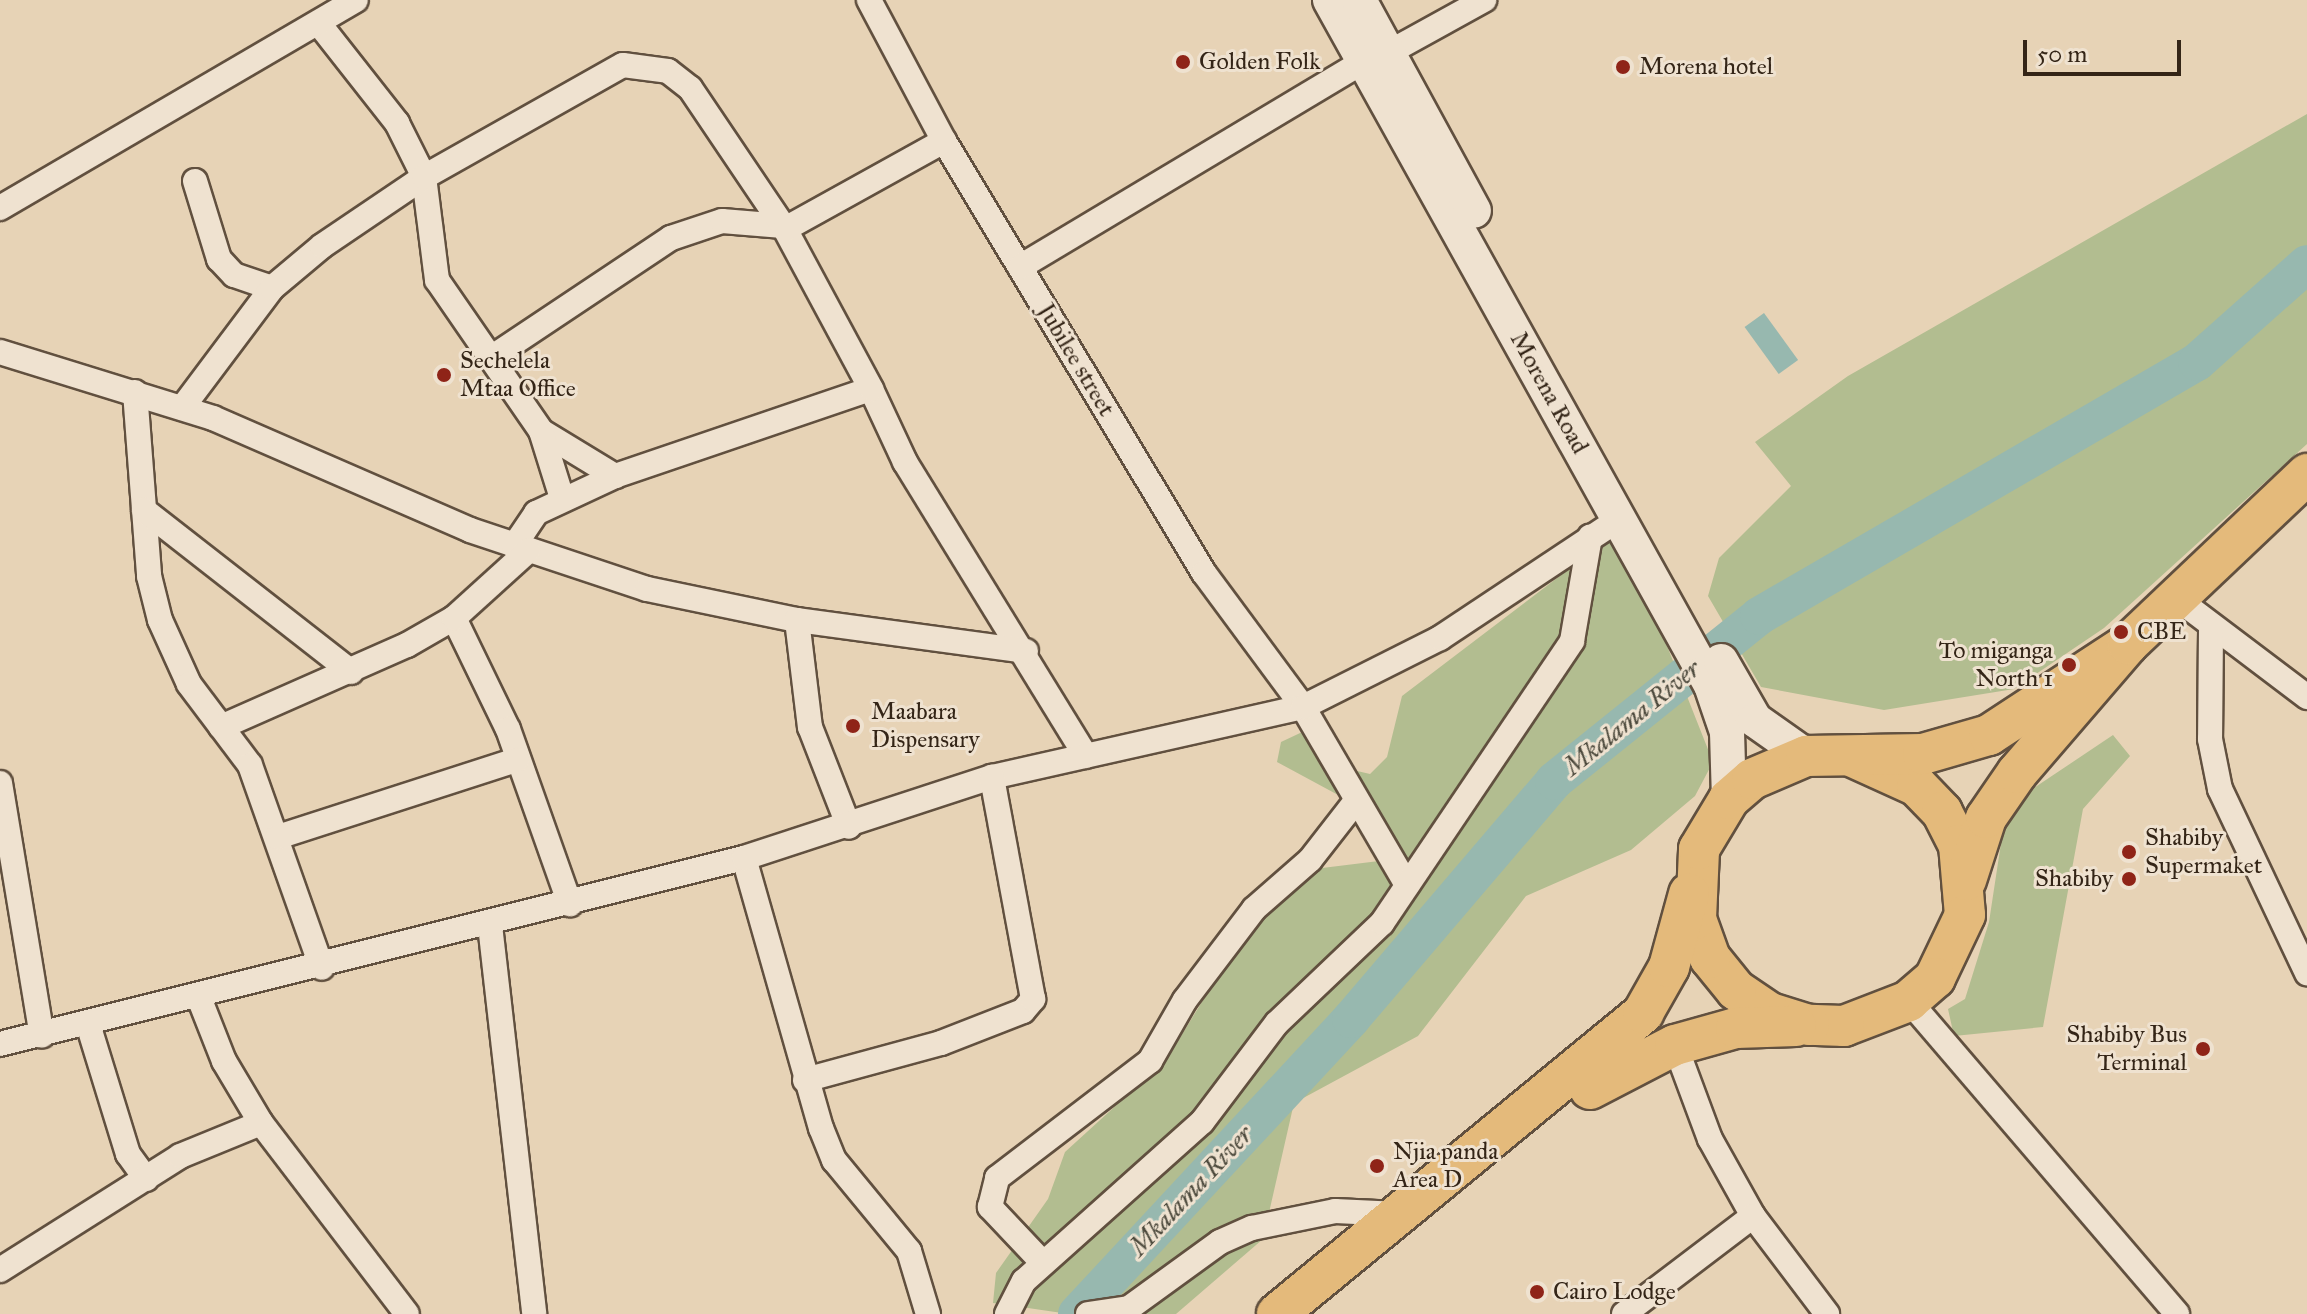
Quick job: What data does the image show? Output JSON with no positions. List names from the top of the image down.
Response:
{
  "streets": {
    "main road": ["Morena Road"],
    "street": ["Jubilee street"]
  },
  "water": ["Mkalama River"],
  "places": [
    "Golden Folk",
    "Morena hotel",
    "Sechelela Mtaa Office",
    "CBE",
    "To miganga North 1",
    "Maabara Dispensary",
    "Shabiby Supermaket",
    "Shabiby",
    "Shabiby Bus Terminal",
    "Njia panda Area D",
    "Cairo Lodge"
  ],
  "scale_bar": "50 m"
}
